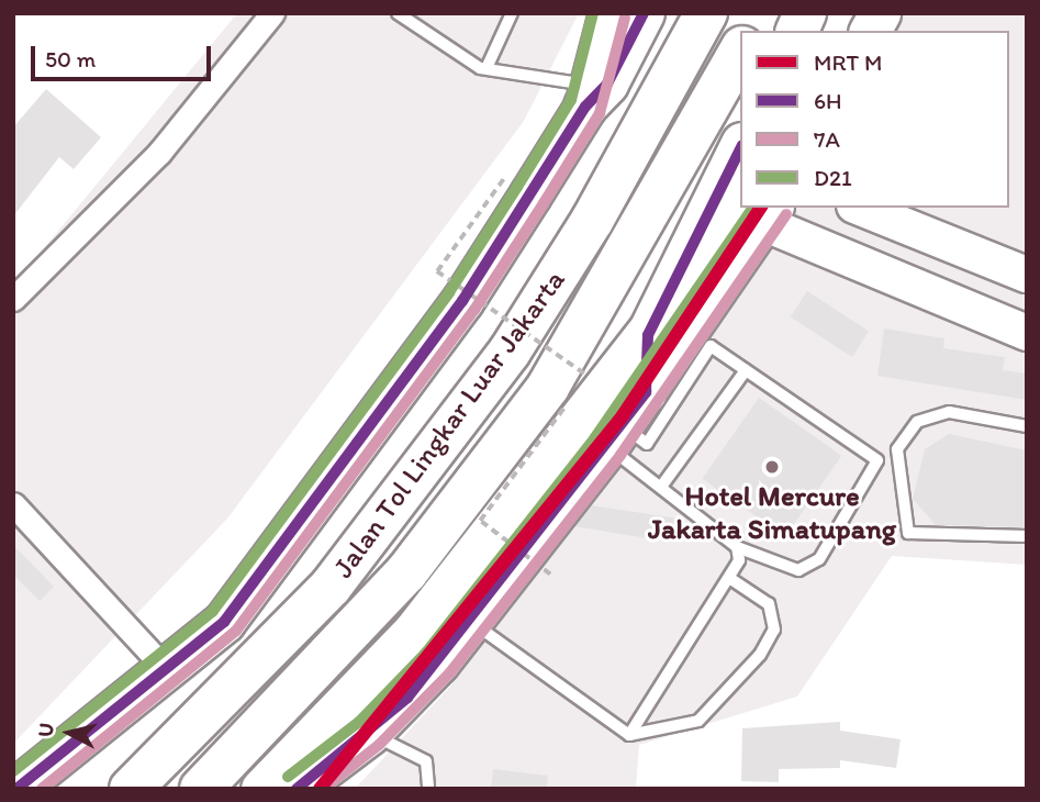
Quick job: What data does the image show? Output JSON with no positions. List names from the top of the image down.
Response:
{
  "streets": {
    "highway": ["Jalan Tol Lingkar Luar Jakarta"]
  },
  "places": ["Hotel Mercure Jakarta Simatupang"],
  "lines": [
    "transit line 6H",
    "transit line D21",
    "transit line 7A",
    "metro line M"
  ],
  "legend": [
    "MRT M",
    "6H",
    "7A",
    "D21"
  ],
  "scale_bar": "50 m",
  "north": "left"
}
